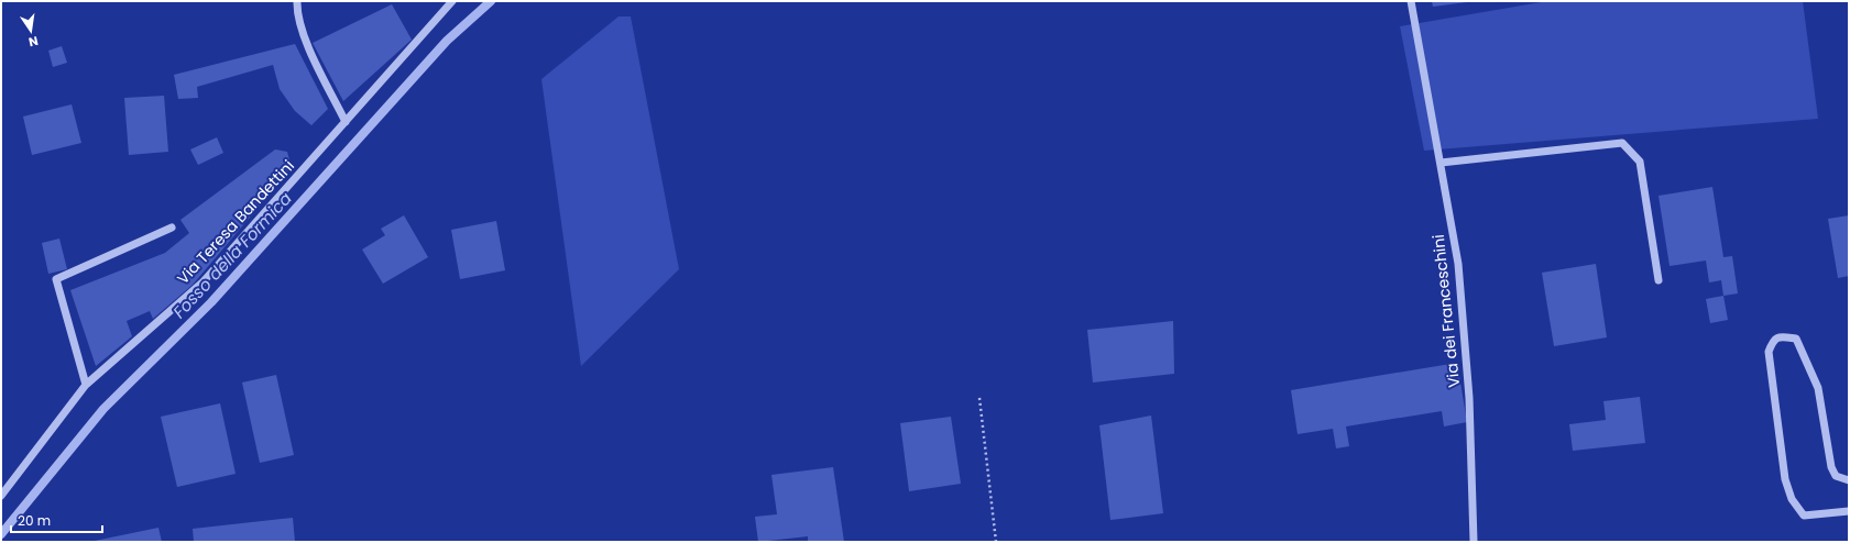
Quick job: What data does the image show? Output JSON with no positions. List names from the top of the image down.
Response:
{
  "streets": {
    "street": ["Via Teresa Bandettini", "Via dei Franceschini"]
  },
  "water": ["Fosso della Formica"],
  "scale_bar": "20 m",
  "north": "bottom"
}
